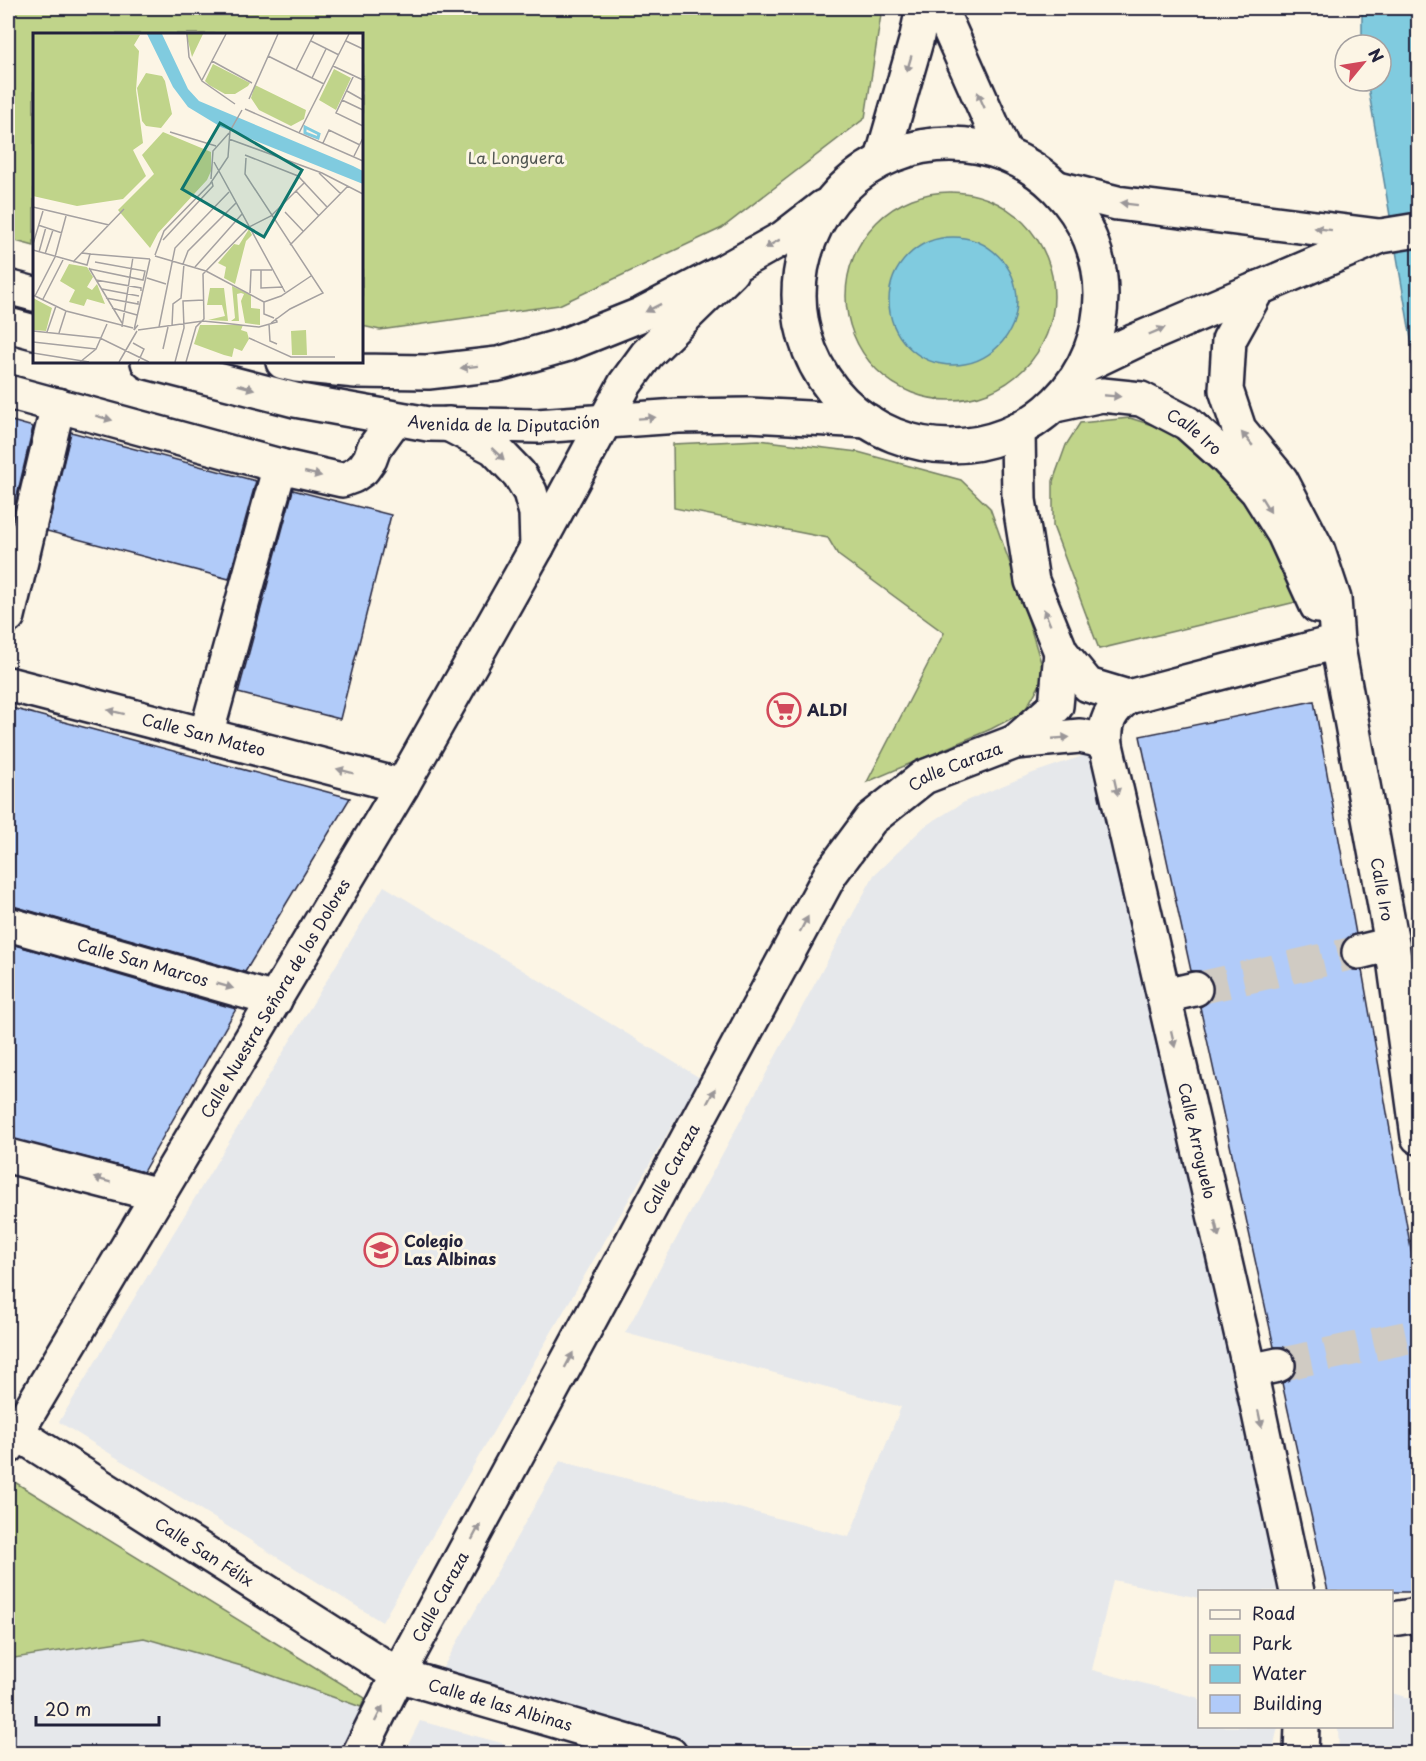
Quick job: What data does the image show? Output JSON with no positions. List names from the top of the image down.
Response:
{
  "streets": {
    "street": [
      "Avenida de la Diputación",
      "Calle Iro",
      "Calle San Mateo",
      "Calle Caraza",
      "Calle San Marcos",
      "Calle Nuestra Señora de los Dolores",
      "Calle Arroyuelo",
      "Calle San Félix",
      "Calle de las Albinas"
    ]
  },
  "crossings": [
    ["Avenida de la Diputación", "Calle Nuestra Señora de los Dolores"],
    ["Calle San Mateo", "Calle Nuestra Señora de los Dolores"],
    ["Calle Caraza", "Calle Arroyuelo"],
    ["Calle Caraza", "Calle San Félix"],
    ["Calle Caraza", "Calle de las Albinas"],
    ["Calle San Marcos", "Calle Nuestra Señora de los Dolores"],
    ["Calle Nuestra Señora de los Dolores", "Calle San Félix"],
    ["Calle San Félix", "Calle de las Albinas"]
  ],
  "one_way": ["Calle Caraza", "Calle Arroyuelo"],
  "parks": ["La Longuera"],
  "places": {
    "supermarket": ["ALDI"],
    "school or university": ["Colegio Las Albinas"]
  },
  "legend": [
    "Road",
    "Park",
    "Water",
    "Building"
  ],
  "scale_bar": "20 m",
  "north": "top right"
}
